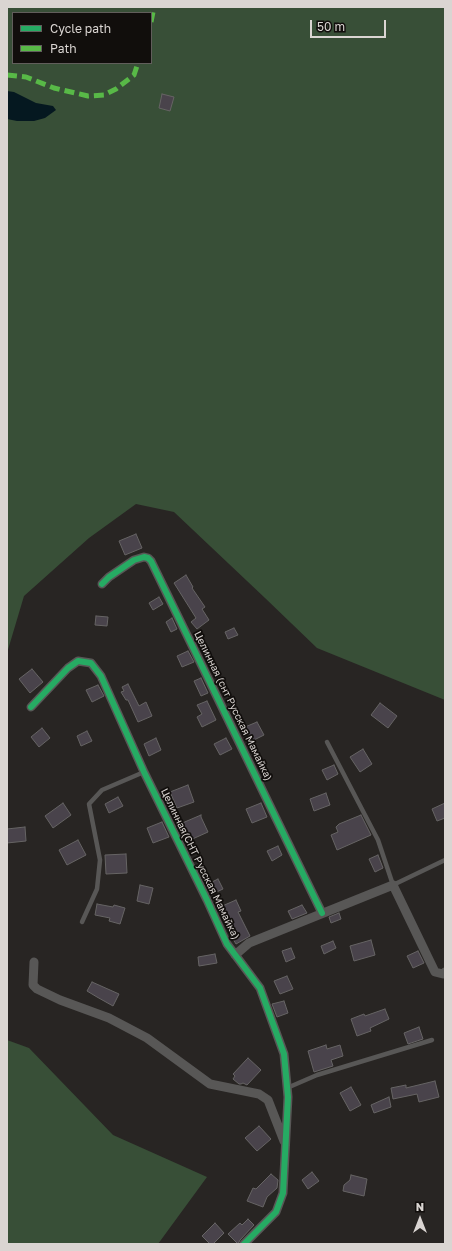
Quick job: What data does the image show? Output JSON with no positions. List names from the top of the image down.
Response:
{
  "streets": {
    "street": ["Целинная (снт Русская Мамайка)", "Целинная(СНТ Русская Мамайка)"]
  },
  "crossings": [
    ["Целинная (снт Русская Мамайка)", "Целинная(СНТ Русская Мамайка)"]
  ],
  "legend": ["Cycle path", "Path"],
  "scale_bar": "50 m",
  "north": "top"
}
